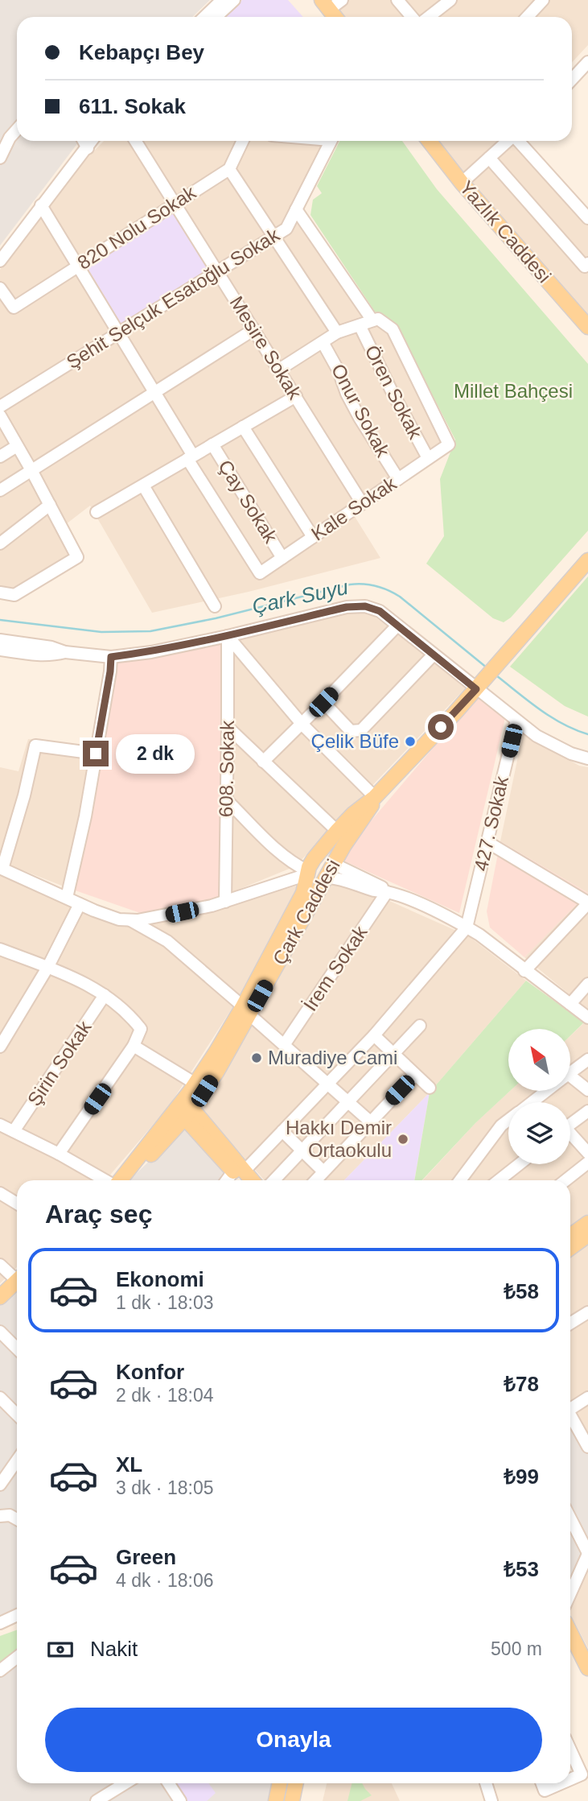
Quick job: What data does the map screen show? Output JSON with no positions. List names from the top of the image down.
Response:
{
  "streets": {
    "main road": ["Yazlık Caddesi", "Çark Caddesi"],
    "street": [
      "820 Nolu Sokak",
      "Şehit Selçuk Esatoğlu Sokak",
      "Mesire Sokak",
      "Ören Sokak",
      "Onur Sokak",
      "Çay Sokak",
      "Kale Sokak",
      "608. Sokak",
      "427. Sokak",
      "İrem Sokak",
      "Şirin Sokak"
    ]
  },
  "crossings": [
    ["820 Nolu Sokak", "Mesire Sokak"],
    ["Şehit Selçuk Esatoğlu Sokak", "Mesire Sokak"],
    ["Mesire Sokak", "Kale Sokak"],
    ["Ören Sokak", "Kale Sokak"],
    ["Onur Sokak", "Kale Sokak"],
    ["Çay Sokak", "Kale Sokak"]
  ],
  "water": ["Çark Suyu"],
  "parks": ["Millet Bahçesi"],
  "places": ["Çelik Büfe", "Muradiye Cami", "Hakkı Demir Ortaokulu"],
  "north": "top left",
  "page": {
    "banner": ["Kebapçı Bey", "611. Sokak"],
    "bubble": "2 dk",
    "heading": "Araç seç",
    "list": [
      {
        "name": "Ekonomi",
        "note": "1 dk · 18:03",
        "value": "₺58"
      },
      {
        "name": "Konfor",
        "note": "2 dk · 18:04",
        "value": "₺78"
      },
      {
        "name": "XL",
        "note": "3 dk · 18:05",
        "value": "₺99"
      },
      {
        "name": "Green",
        "note": "4 dk · 18:06",
        "value": "₺53"
      }
    ],
    "pay": ["Nakit", "500 m"],
    "buttons": "Onayla"
  }
}
